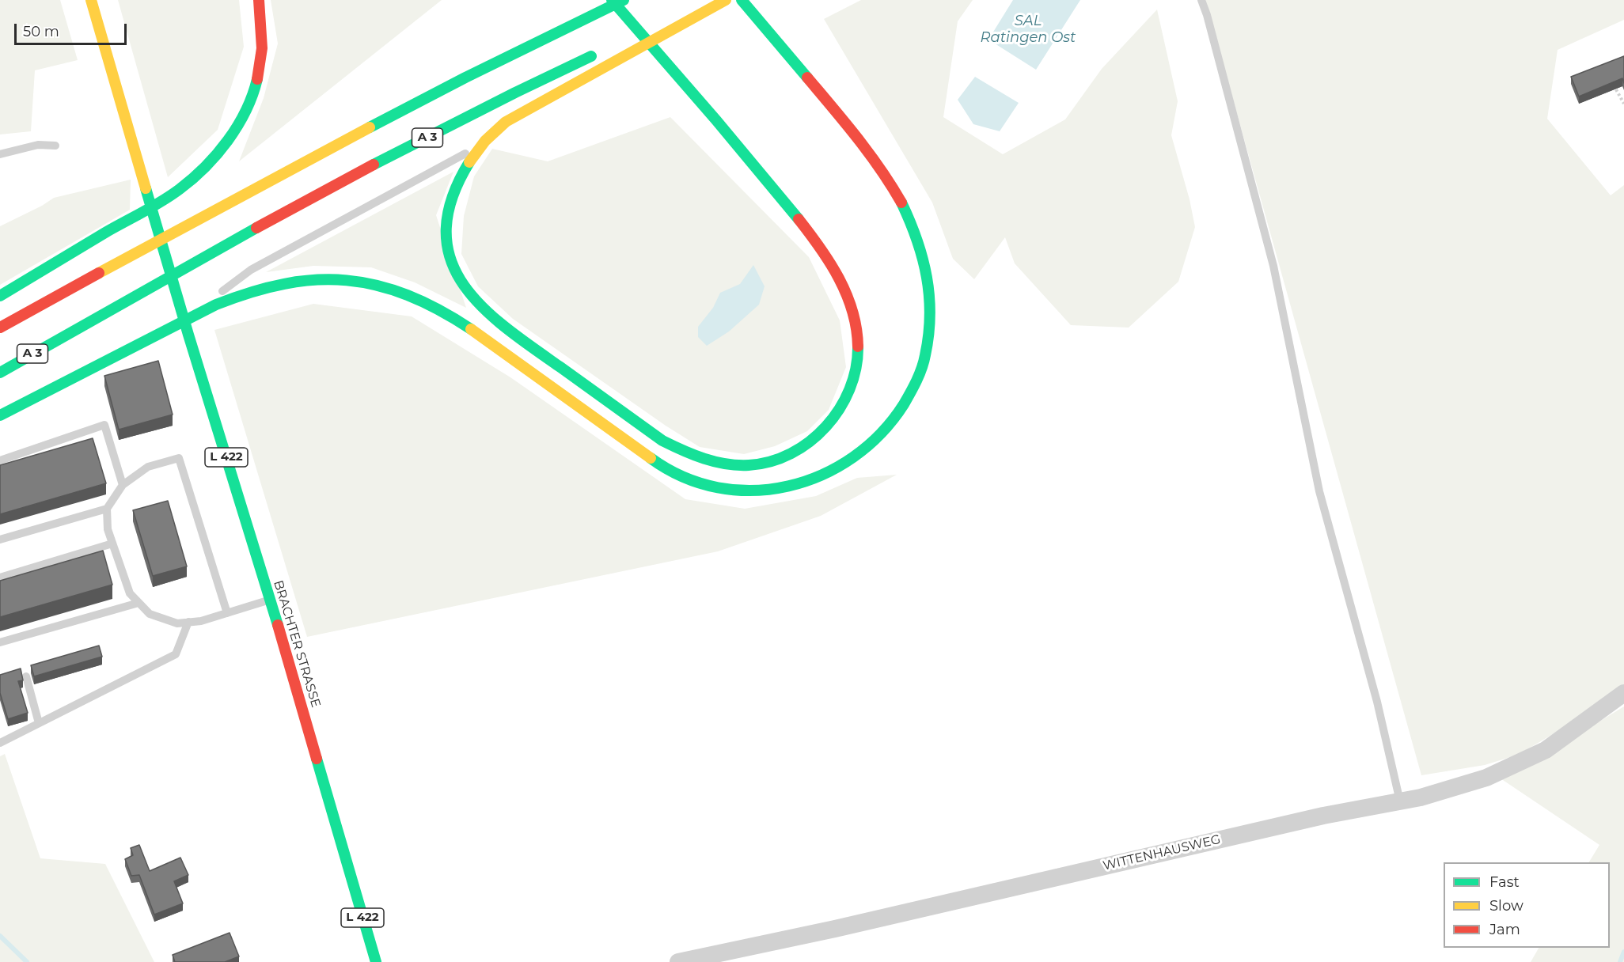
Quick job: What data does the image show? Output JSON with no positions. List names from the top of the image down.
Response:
{
  "streets": {
    "main road": ["A 3", "L 422", "BRACHTER STRASSE"],
    "street": ["WITTENHAUSWEG"]
  },
  "water": ["SAL Ratingen Ost"],
  "legend": ["Fast", "Slow", "Jam"],
  "scale_bar": "50 m"
}
